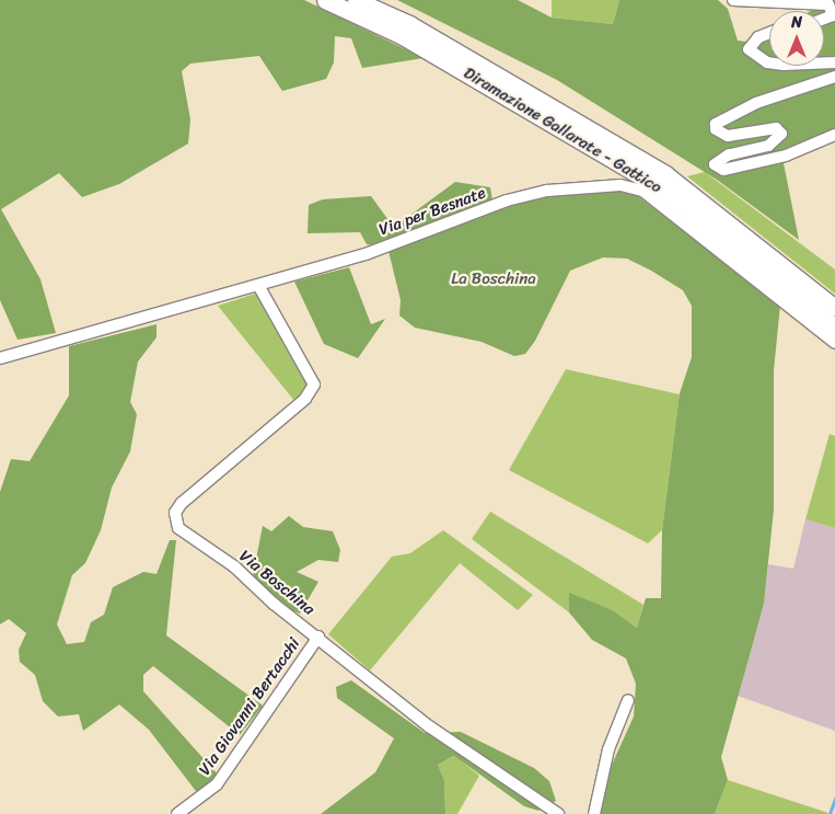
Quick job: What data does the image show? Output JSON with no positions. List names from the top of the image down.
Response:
{
  "streets": {
    "highway": ["Diramazione Gallarate - Gattico"],
    "street": ["Via per Besnate", "Via Boschina", "Via Giovanni Bertacchi"]
  },
  "crossings": [
    ["Diramazione Gallarate - Gattico", "Via per Besnate"],
    ["Via per Besnate", "Via Boschina"],
    ["Via Boschina", "Via Giovanni Bertacchi"]
  ],
  "parks": ["La Boschina"],
  "north": "top"
}
